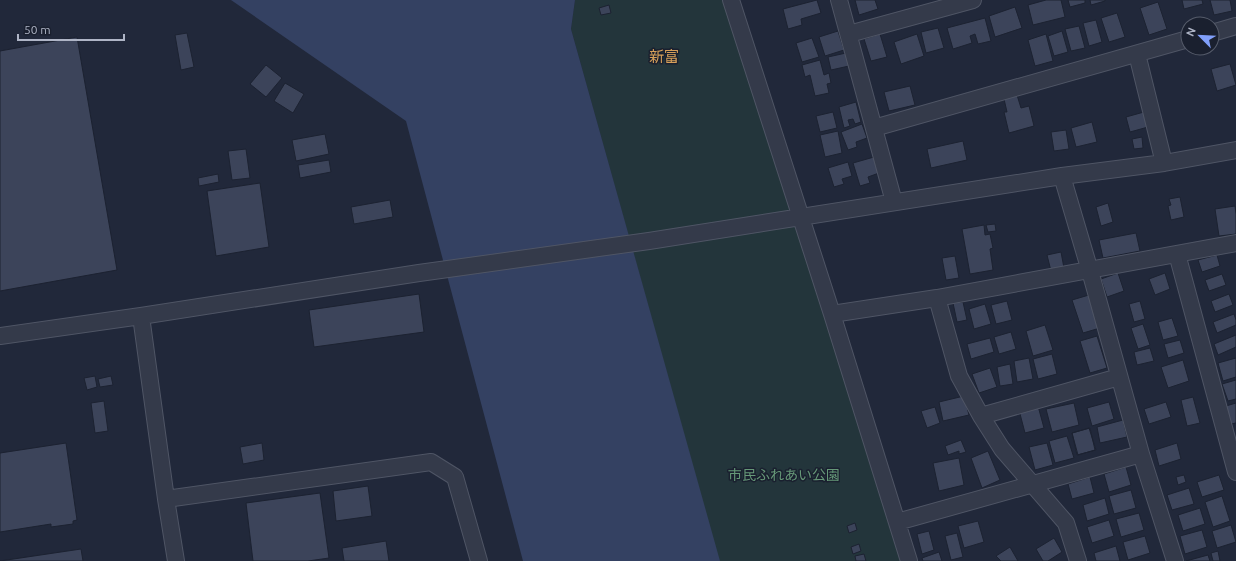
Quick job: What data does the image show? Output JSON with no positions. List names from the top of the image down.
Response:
{
  "districts": ["新富"],
  "parks": ["市民ふれあい公園"],
  "scale_bar": "50 m",
  "north": "top left"
}
